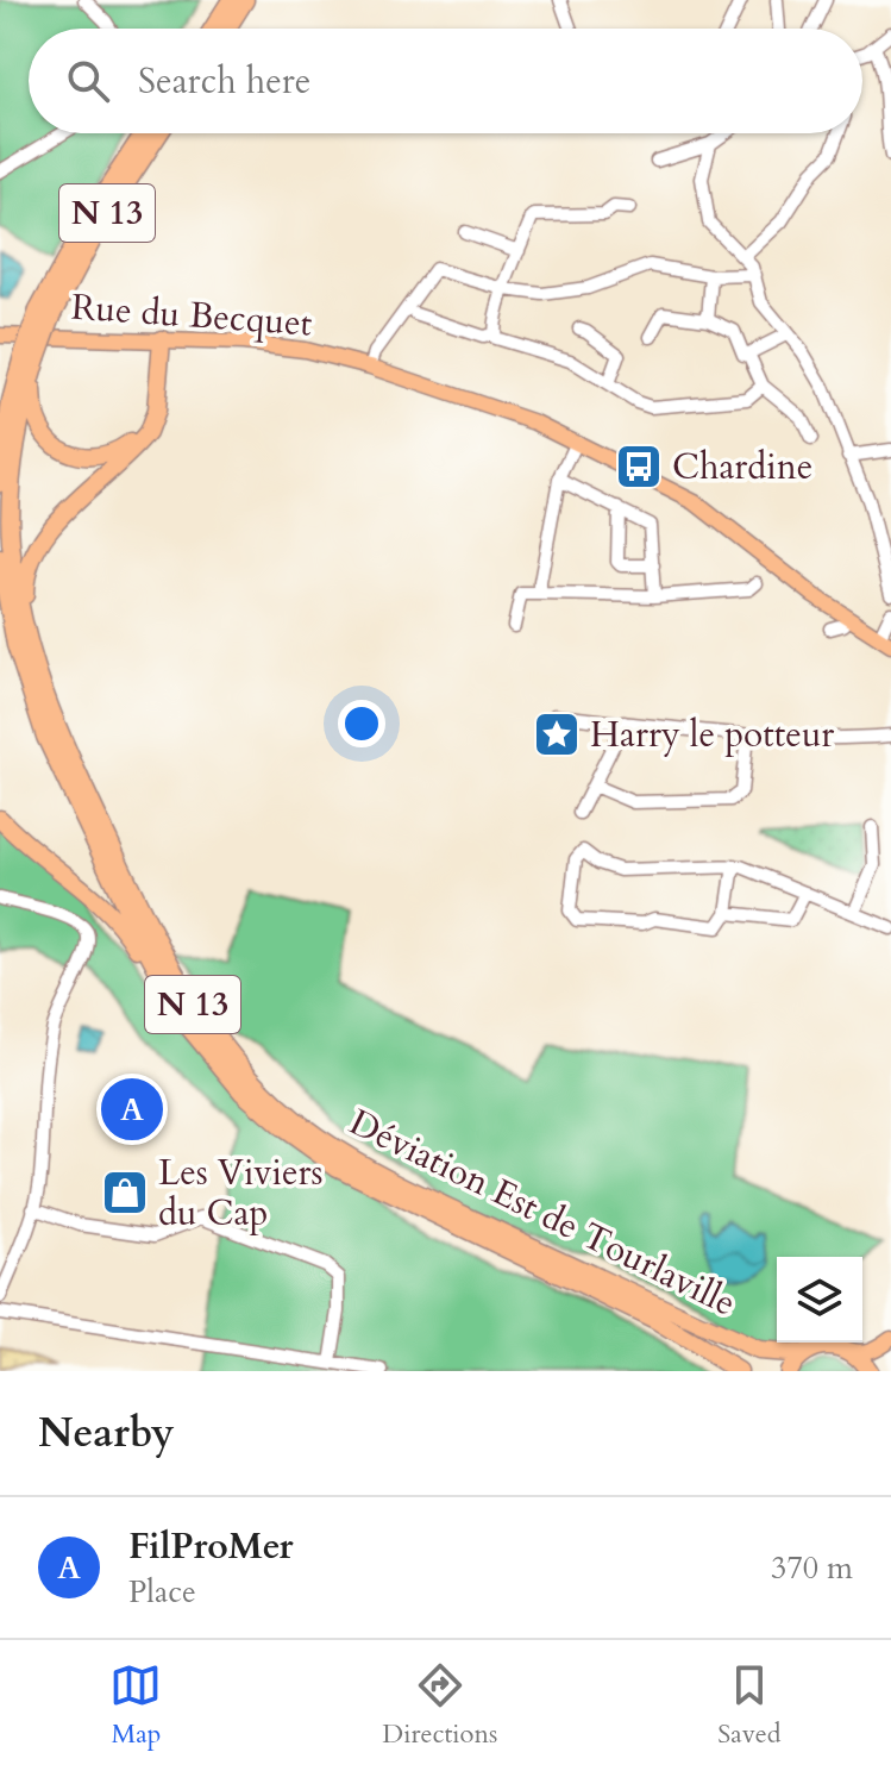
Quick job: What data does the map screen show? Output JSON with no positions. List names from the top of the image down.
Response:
{
  "streets": {
    "highway": ["N 13", "Déviation Est de Tourlaville"],
    "main road": ["Rue du Becquet"]
  },
  "places": {
    "bus stop": ["Chardine"],
    "place": ["Harry le potteur"],
    "shop": ["Les Viviers du Cap"]
  },
  "page": {
    "search": "Search here",
    "pins": "A",
    "heading": "Nearby",
    "list": [
      {
        "mark": "A",
        "name": "FilProMer",
        "note": "Place",
        "value": "370 m"
      }
    ],
    "nav": ["Map", "Directions", "Saved"]
  }
}
